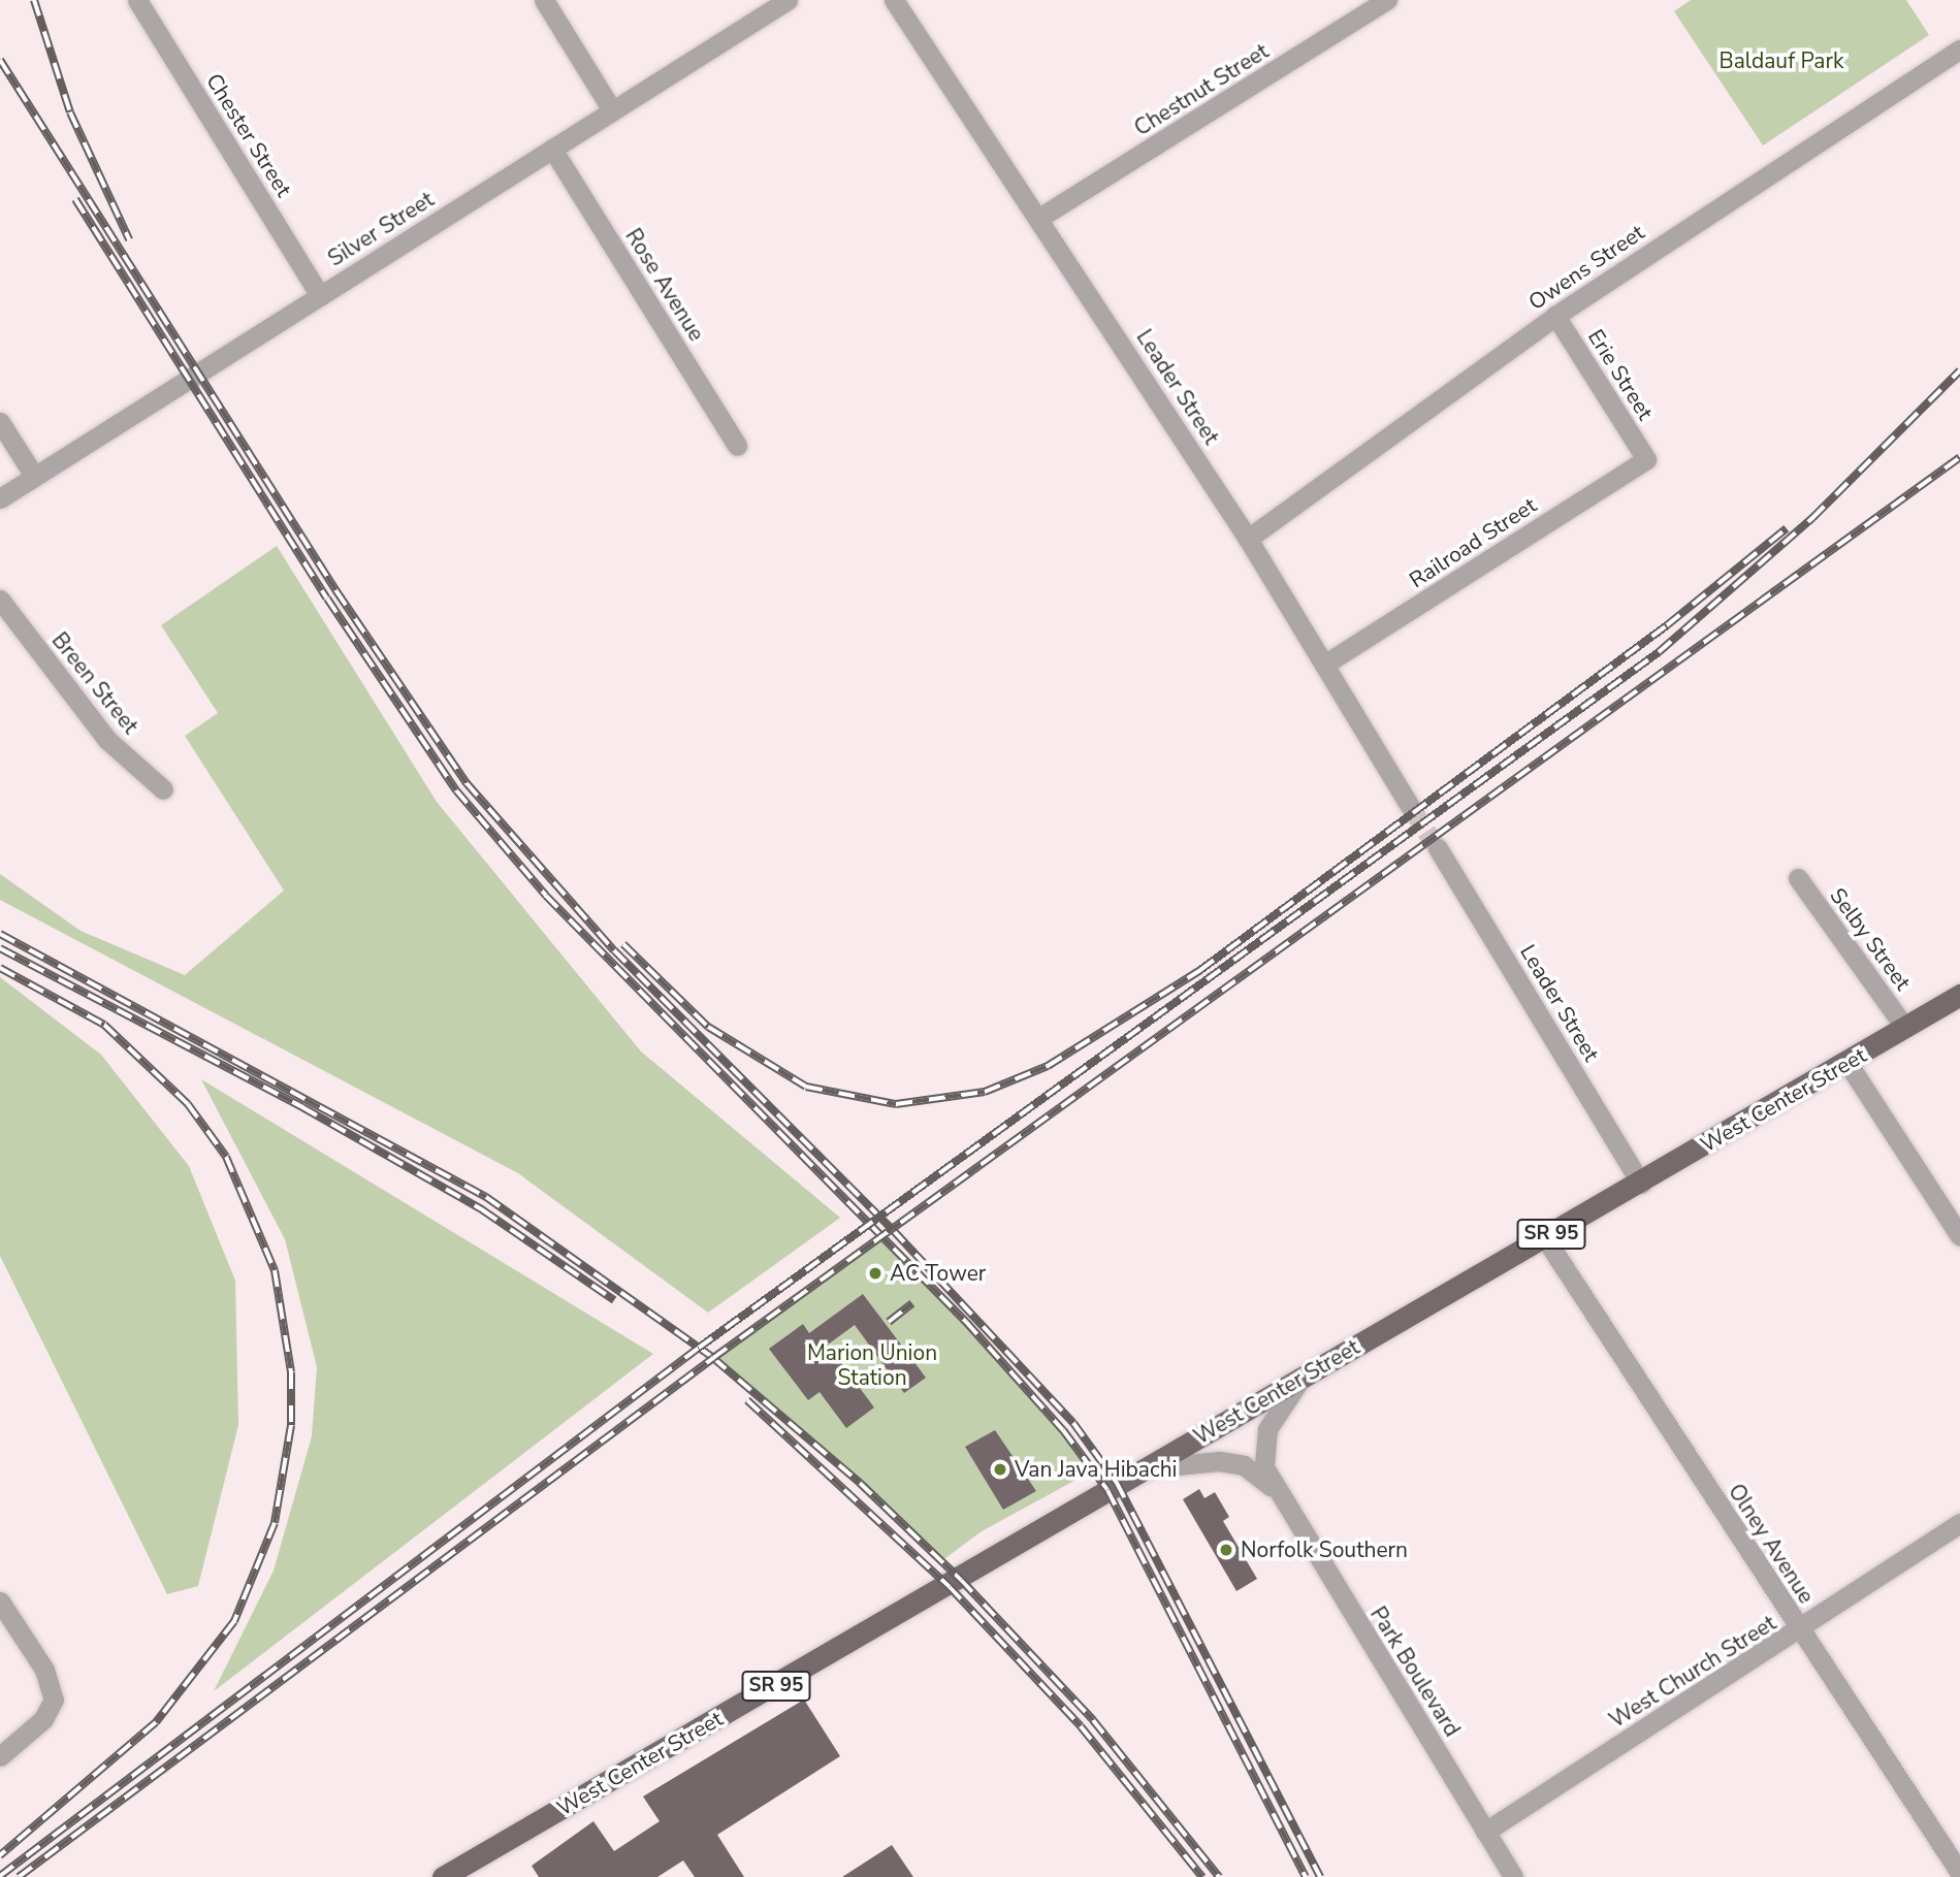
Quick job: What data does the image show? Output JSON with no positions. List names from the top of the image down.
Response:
{
  "streets": {
    "main road": ["West Center Street", "SR 95"],
    "street": [
      "Chestnut Street",
      "Chester Street",
      "Silver Street",
      "Owens Street",
      "Rose Avenue",
      "Erie Street",
      "Leader Street",
      "Railroad Street",
      "Breen Street",
      "Selby Street",
      "Olney Avenue",
      "Park Boulevard",
      "West Church Street"
    ]
  },
  "crossings": [
    ["Chestnut Street", "Leader Street"],
    ["Chester Street", "Silver Street"],
    ["Silver Street", "Rose Avenue"],
    ["Owens Street", "Erie Street"],
    ["Owens Street", "Leader Street"],
    ["Erie Street", "Railroad Street"],
    ["Leader Street", "Railroad Street"],
    ["Leader Street", "West Center Street"],
    ["Selby Street", "West Center Street"],
    ["West Center Street", "Olney Avenue"],
    ["West Center Street", "Park Boulevard"],
    ["Olney Avenue", "West Church Street"],
    ["Park Boulevard", "West Church Street"]
  ],
  "parks": ["Baldauf Park", "Marion Union Station"],
  "places": ["AC Tower", "Van Java Hibachi", "Norfolk Southern"]
}
